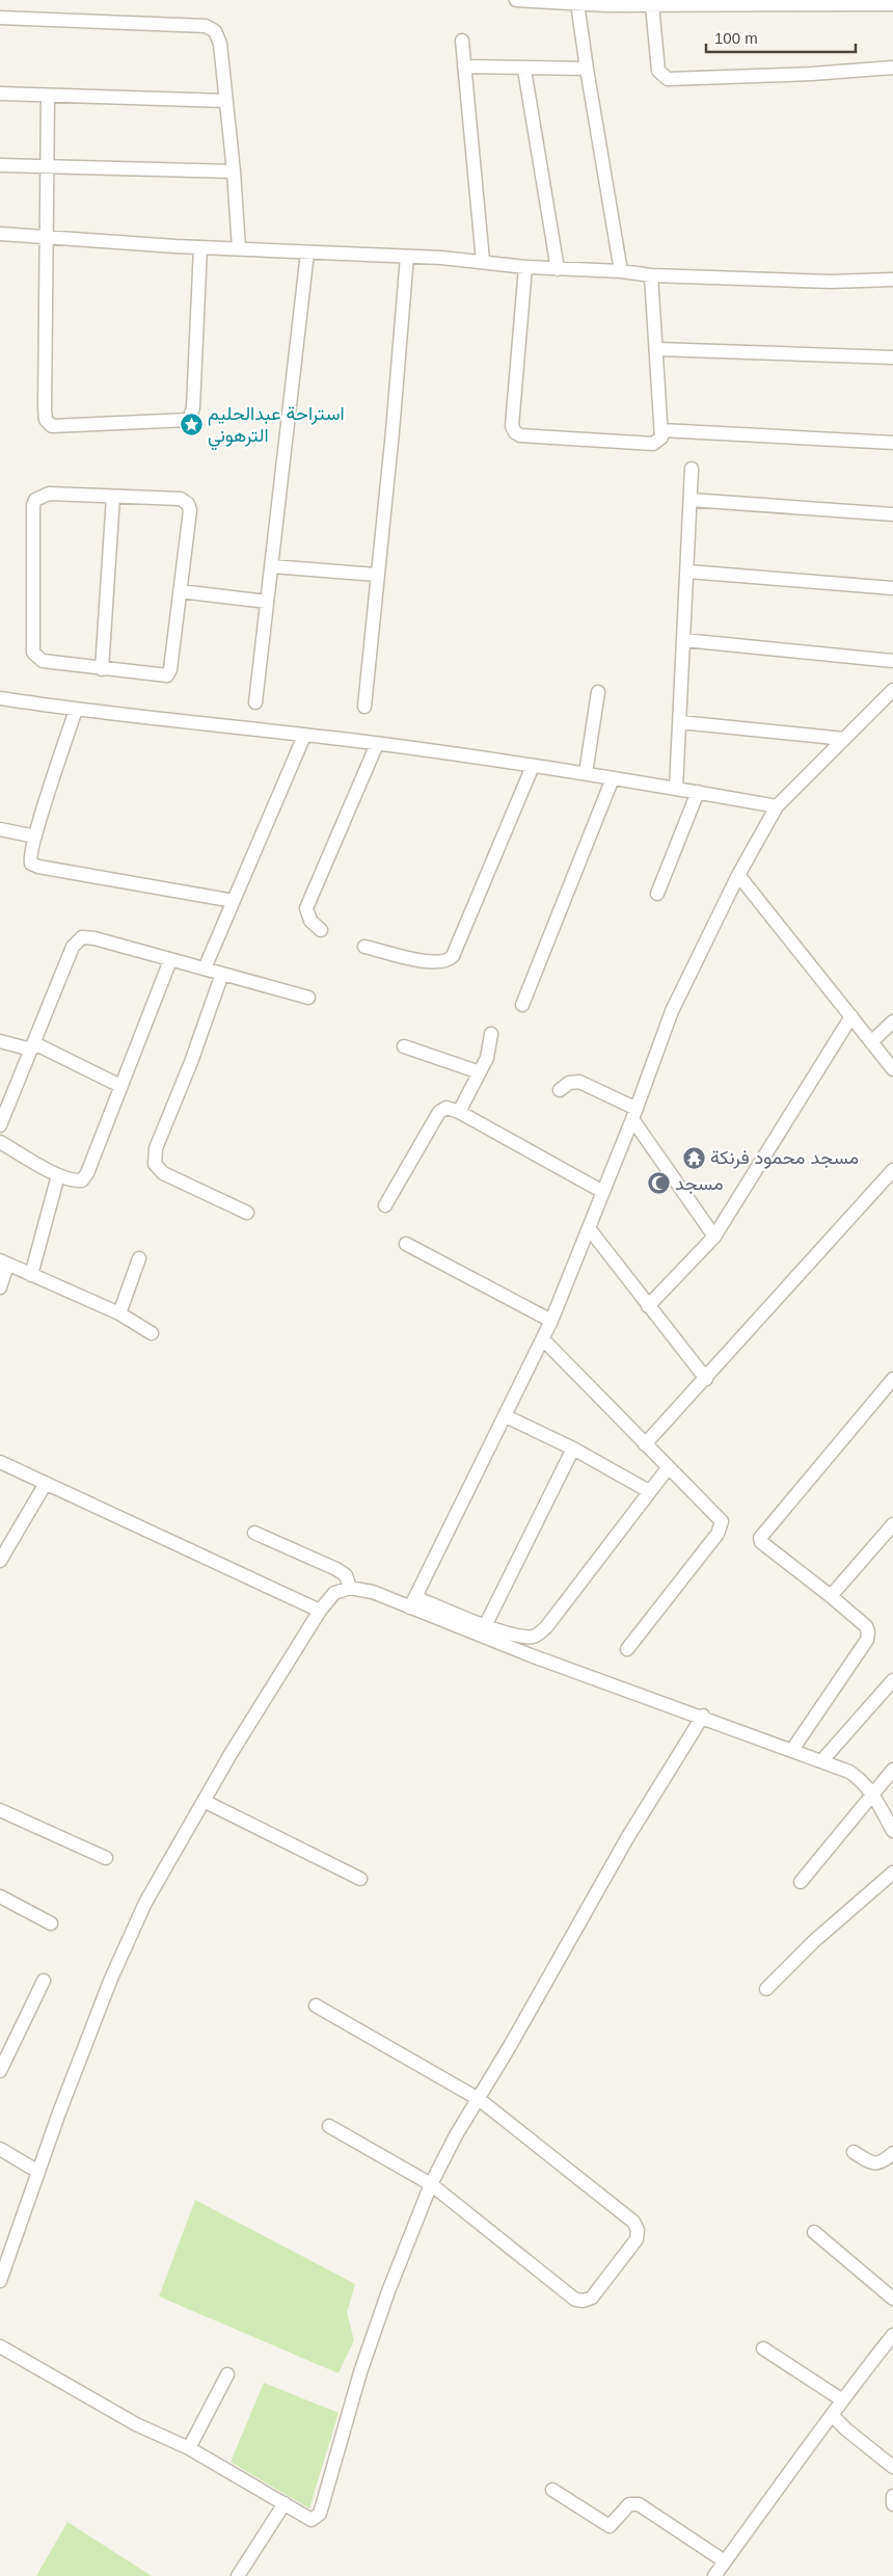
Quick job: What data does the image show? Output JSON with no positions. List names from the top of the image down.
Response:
{
  "places": {
    "place": ["استراحة عبدالحليم الترهوني"],
    "temple": ["مسجد محمود فرنكة"],
    "mosque": ["مسجد"]
  },
  "scale_bar": "100 m"
}
